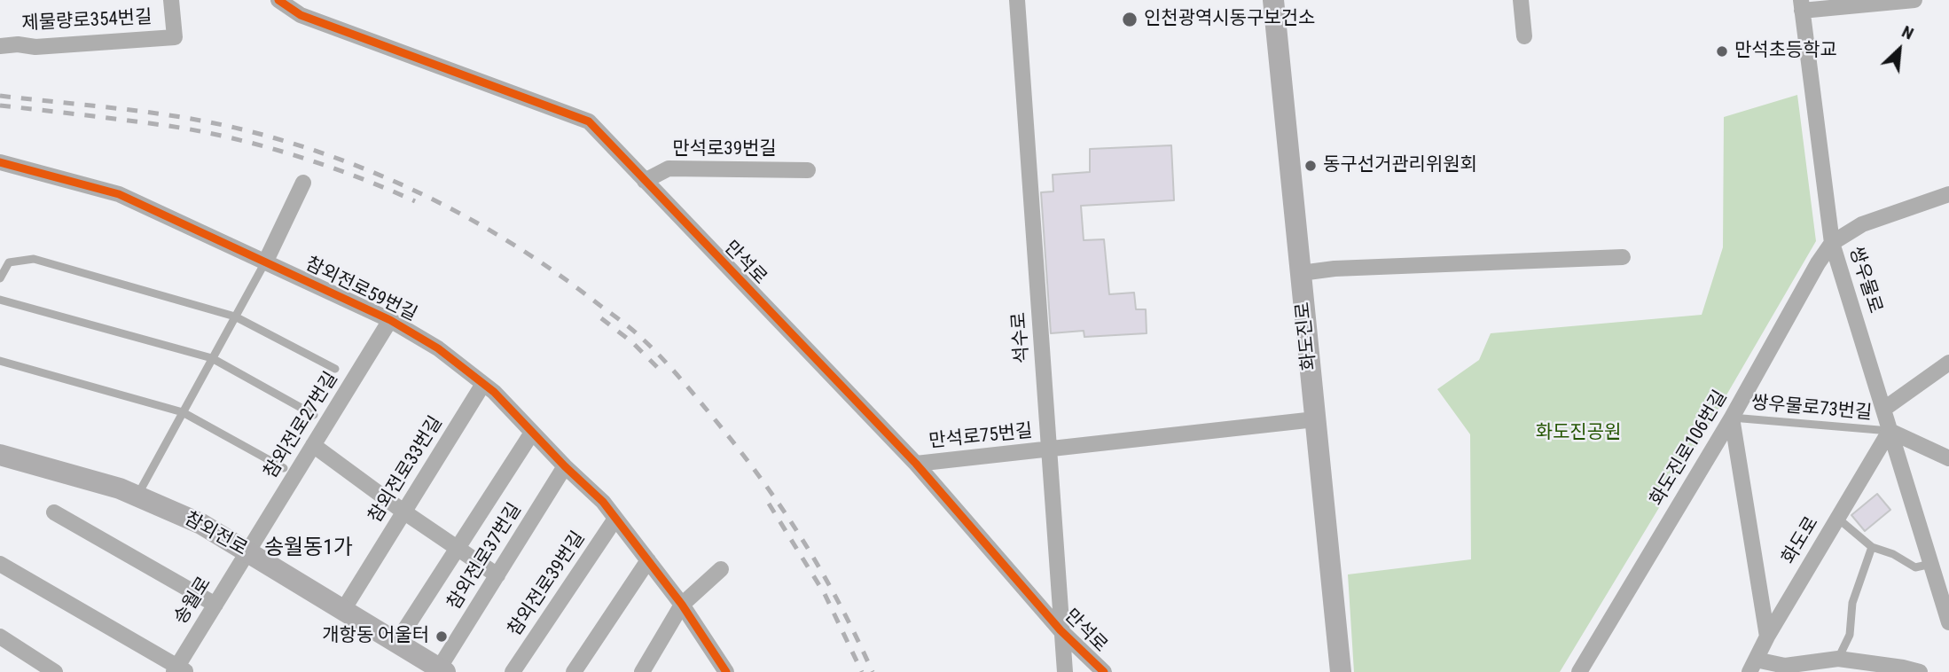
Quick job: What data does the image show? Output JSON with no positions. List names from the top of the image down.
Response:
{
  "streets": {
    "street": [
      "제물량로354번길",
      "만석로39번길",
      "만석로",
      "쌍우물로",
      "참외전로59번길",
      "화도진로",
      "석수로",
      "참외전로27번길",
      "만석로75번길",
      "화도진로106번길",
      "참외전로33번길",
      "참외전로",
      "화도로",
      "참외전로37번길",
      "참외전로39번길",
      "송월로"
    ],
    "lane": ["쌍우물로73번길"]
  },
  "crossings": [
    ["만석로39번길", "만석로"],
    ["만석로", "석수로"],
    ["만석로", "만석로75번길"],
    ["쌍우물로", "쌍우물로73번길"],
    ["쌍우물로", "화도진로106번길"],
    ["쌍우물로", "화도로"],
    ["참외전로59번길", "참외전로27번길"],
    ["참외전로59번길", "참외전로33번길"],
    ["참외전로59번길", "참외전로37번길"],
    ["참외전로59번길", "참외전로39번길"],
    ["화도진로", "만석로75번길"],
    ["석수로", "만석로75번길"],
    ["쌍우물로73번길", "화도진로106번길"],
    ["쌍우물로73번길", "화도로"],
    ["참외전로27번길", "참외전로"],
    ["참외전로27번길", "송월로"],
    ["참외전로33번길", "참외전로"],
    ["참외전로", "참외전로37번길"],
    ["참외전로", "송월로"]
  ],
  "districts": ["송월동1가"],
  "parks": ["화도진공원"],
  "places": [
    "인천광역시동구보건소",
    "만석초등학교",
    "동구선거관리위원회",
    "개항동 어울터"
  ],
  "north": "top right"
}
